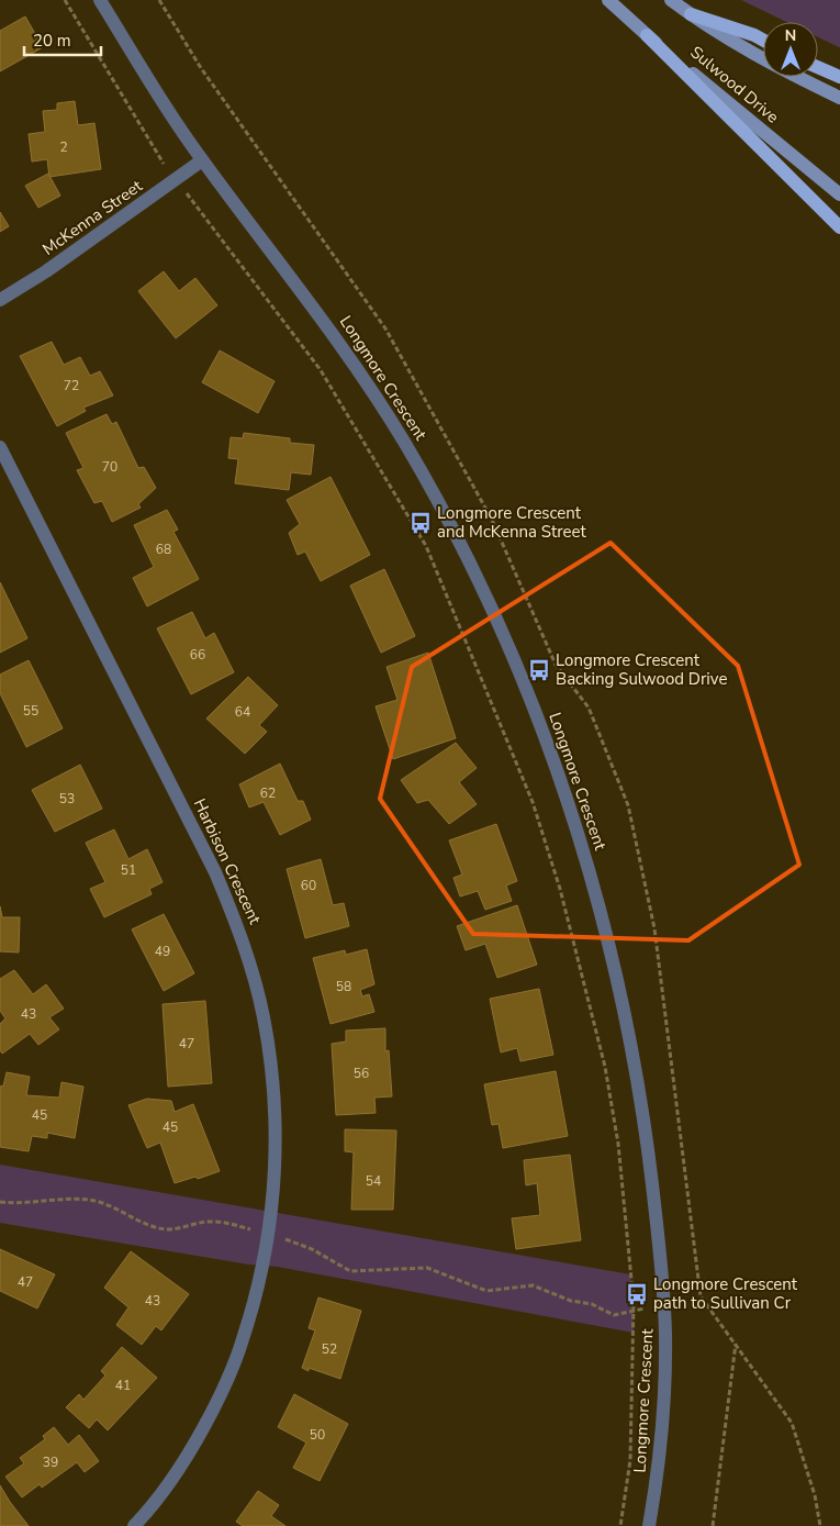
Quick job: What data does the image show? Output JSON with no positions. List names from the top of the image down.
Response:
{
  "streets": {
    "main road": ["Sulwood Drive"],
    "street": ["McKenna Street", "Longmore Crescent", "Harbison Crescent"]
  },
  "crossings": [
    ["McKenna Street", "Longmore Crescent"]
  ],
  "places": {
    "bus stop": ["Longmore Crescent and McKenna Street", "Longmore Crescent Backing Sulwood Drive", "Longmore Crescent path to Sullivan Cr"]
  },
  "house_numbers": [
    "2",
    "72",
    "70",
    "68",
    "66",
    "55",
    "64",
    "62",
    "53",
    "51",
    "60",
    "49",
    "58",
    "43",
    "47",
    "56",
    "45",
    "45",
    "54",
    "47",
    "43",
    "52",
    "41",
    "50",
    "39"
  ],
  "scale_bar": "20 m",
  "north": "top"
}
